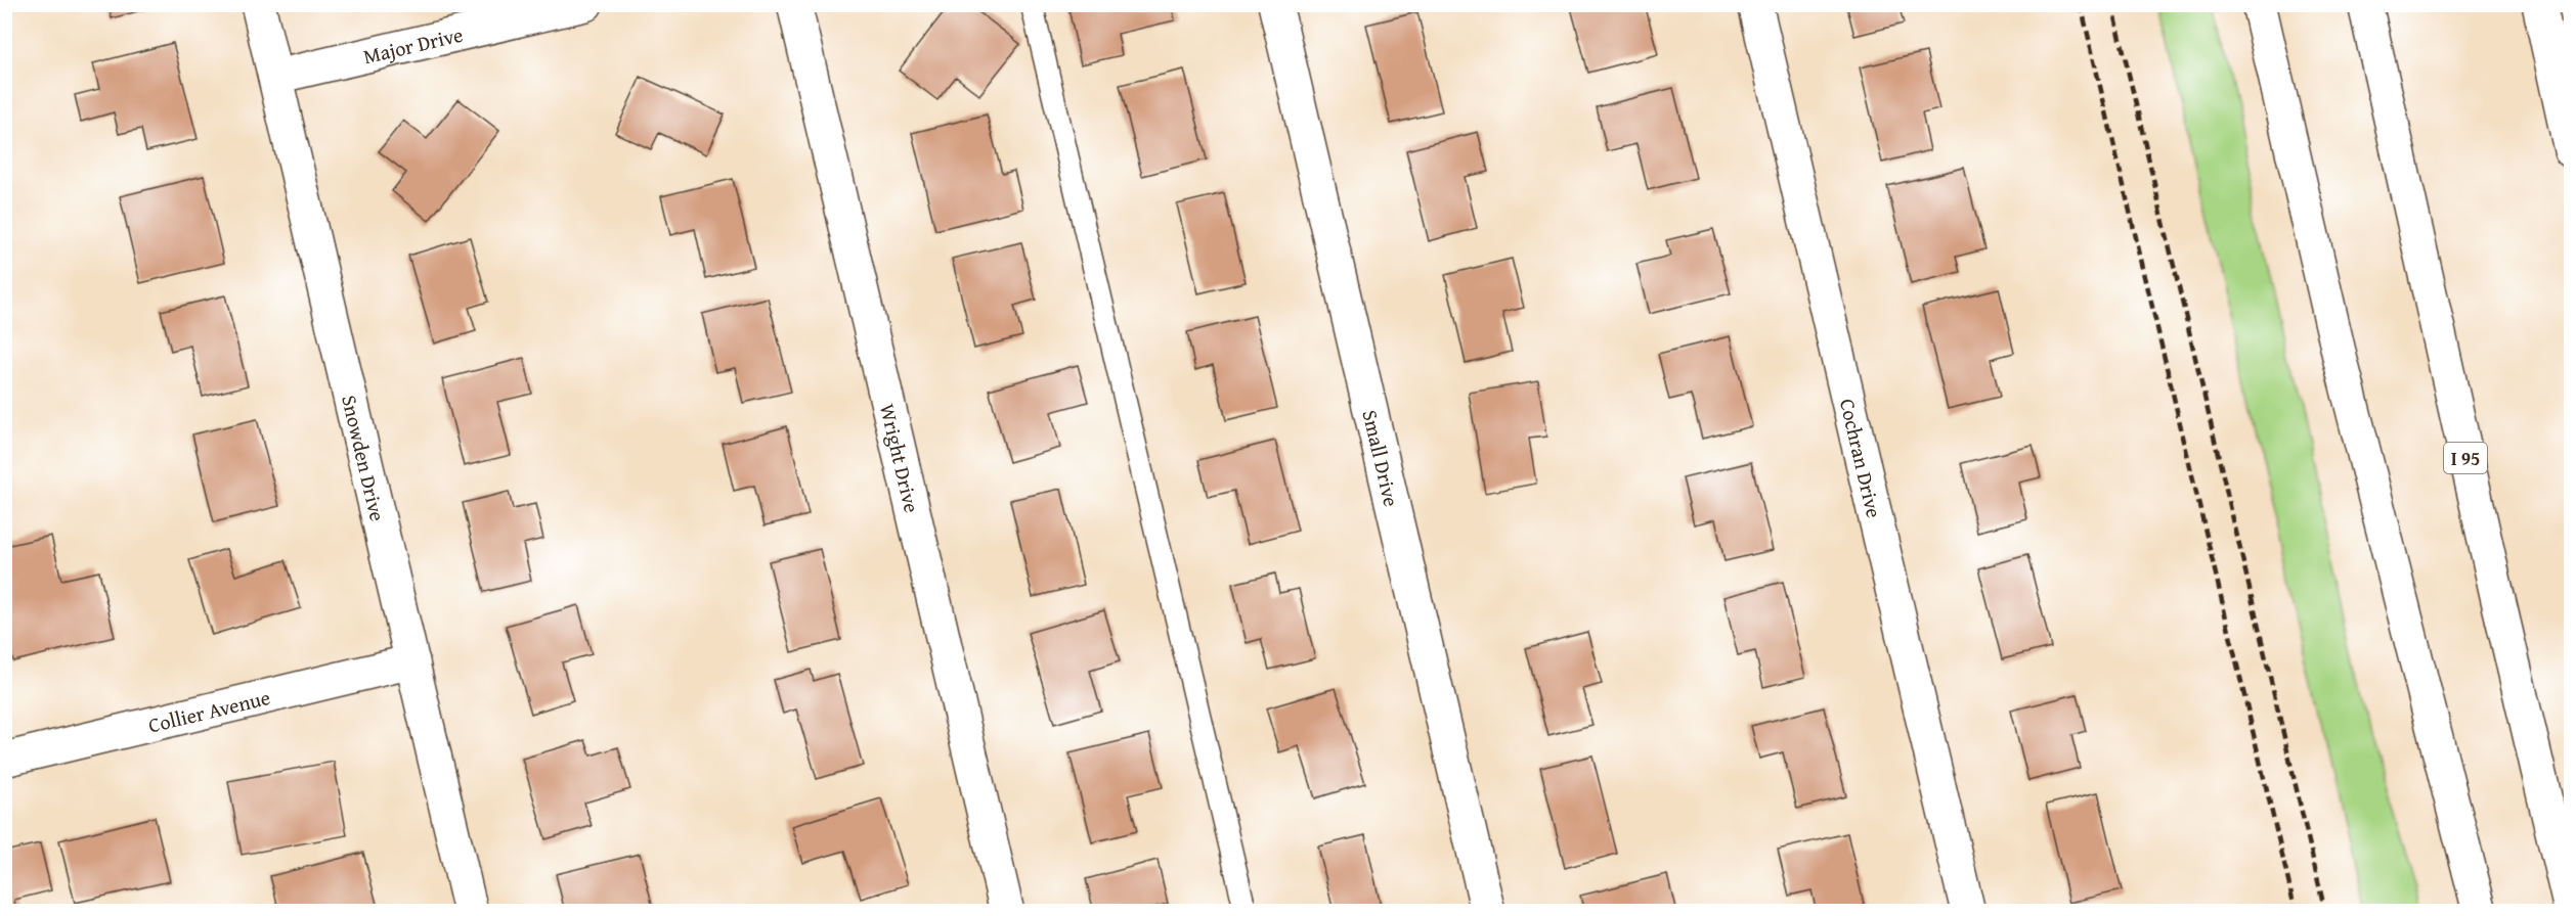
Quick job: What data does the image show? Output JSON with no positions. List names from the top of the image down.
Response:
{
  "streets": {
    "main road": [
      "Major Drive",
      "Snowden Drive",
      "Wright Drive",
      "Small Drive",
      "Cochran Drive",
      "I 95",
      "Collier Avenue"
    ]
  },
  "crossings": [
    ["Major Drive", "Snowden Drive"],
    ["Snowden Drive", "Collier Avenue"]
  ]
}
